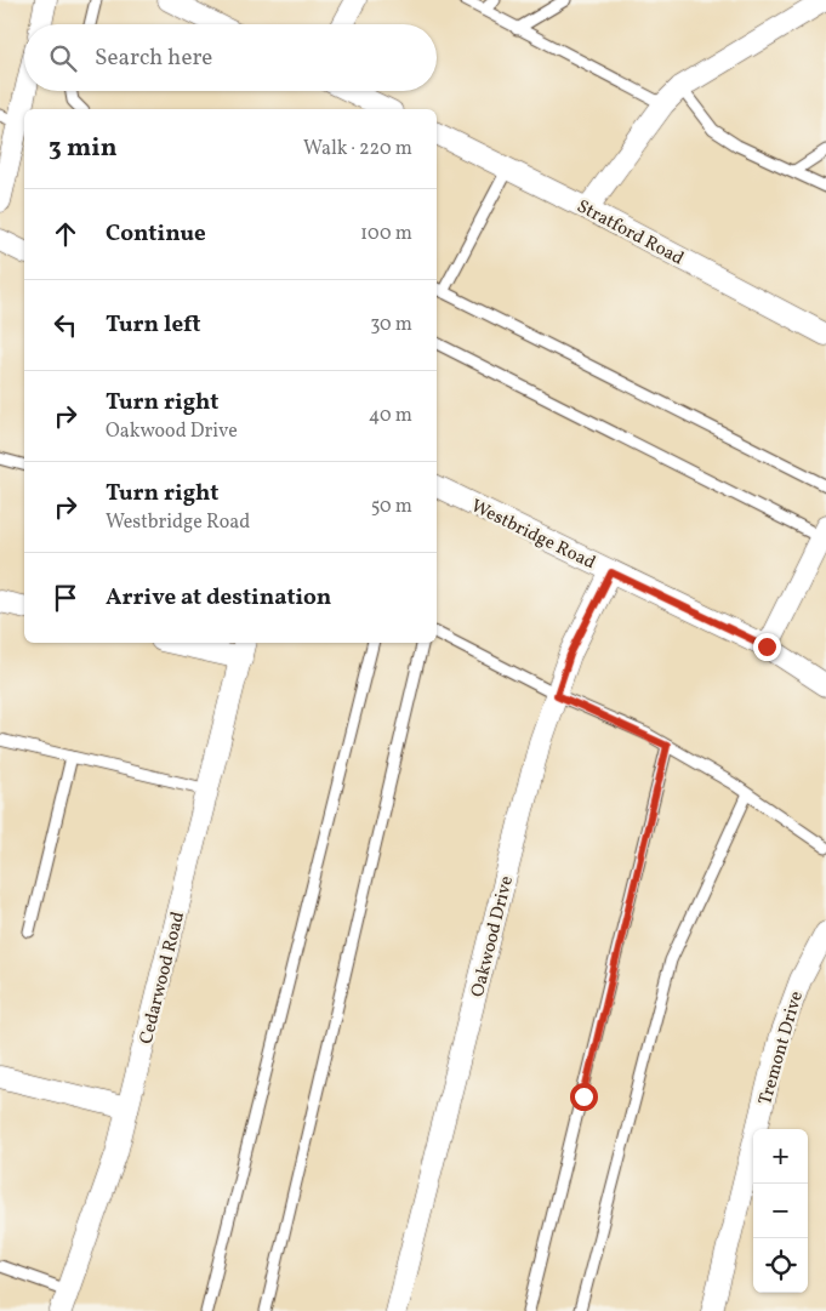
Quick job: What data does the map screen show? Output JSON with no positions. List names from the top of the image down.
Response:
{
  "streets": {
    "street": [
      "Stratford Road",
      "Westbridge Road",
      "Oakwood Drive",
      "Cedarwood Road",
      "Tremont Drive"
    ]
  },
  "crossings": [
    ["Westbridge Road", "Oakwood Drive"]
  ],
  "page": {
    "search": "Search here",
    "heading": ["3 min", "Walk · 220 m"],
    "list": [
      ["Continue", "100 m"],
      ["Turn left", "30 m"],
      ["Turn right", "Oakwood Drive", "40 m"],
      ["Turn right", "Westbridge Road", "50 m"],
      "Arrive at destination"
    ],
    "map_buttons": ["+", "−"]
  }
}
